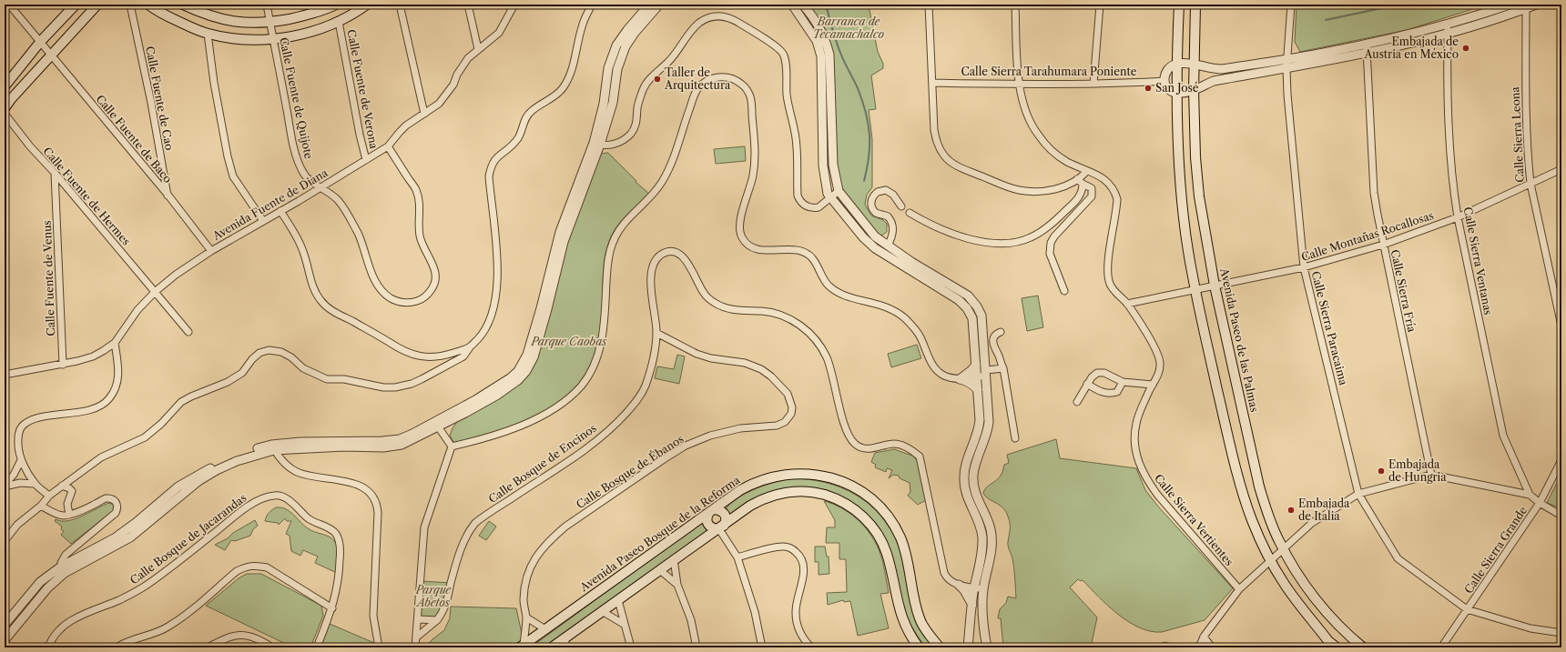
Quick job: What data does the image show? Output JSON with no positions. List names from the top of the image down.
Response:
{
  "streets": {
    "main road": ["Avenida Paseo de las Palmas", "Avenida Paseo Bosque de la Reforma"],
    "street": [
      "Calle Sierra Tarahumara Poniente",
      "Calle Fuente de Verona",
      "Calle Fuente de Cao",
      "Calle Fuente de Quijote",
      "Calle Sierra Leona",
      "Calle Fuente de Baco",
      "Calle Fuente de Hermes",
      "Avenida Fuente de Diana",
      "Calle Montañas Rocallosas",
      "Calle Sierra Ventanas",
      "Calle Fuente de Venus",
      "Calle Sierra Fría",
      "Calle Sierra Paracaima",
      "Calle Bosque de Encinos",
      "Calle Bosque de Ébanos",
      "Calle Sierra Vertientes",
      "Calle Bosque de Jacarandas",
      "Calle Sierra Grande"
    ]
  },
  "crossings": [
    ["Calle Sierra Tarahumara Poniente", "Calle Sierra Vertientes"],
    ["Calle Fuente de Verona", "Avenida Fuente de Diana"],
    ["Calle Fuente de Cao", "Calle Fuente de Baco"],
    ["Calle Fuente de Quijote", "Avenida Fuente de Diana"],
    ["Calle Sierra Leona", "Calle Montañas Rocallosas"],
    ["Calle Fuente de Baco", "Avenida Fuente de Diana"],
    ["Calle Fuente de Hermes", "Avenida Fuente de Diana"],
    ["Calle Fuente de Hermes", "Calle Fuente de Venus"],
    ["Avenida Fuente de Diana", "Calle Fuente de Venus"],
    ["Calle Montañas Rocallosas", "Calle Sierra Ventanas"],
    ["Calle Montañas Rocallosas", "Calle Sierra Fría"],
    ["Calle Montañas Rocallosas", "Calle Sierra Paracaima"],
    ["Calle Montañas Rocallosas", "Avenida Paseo de las Palmas"],
    ["Calle Montañas Rocallosas", "Calle Sierra Vertientes"],
    ["Calle Sierra Paracaima", "Calle Sierra Grande"],
    ["Calle Bosque de Encinos", "Calle Bosque de Ébanos"],
    ["Calle Bosque de Ébanos", "Avenida Paseo Bosque de la Reforma"]
  ],
  "parks": ["Barranca de Tecamachalco", "Parque Caobas", "Parque Abetos"],
  "places": [
    "Embajada de Austria en México",
    "Taller de Arquitectura",
    "San José",
    "Embajada de Hungria",
    "Embajada de Italia"
  ]
}
